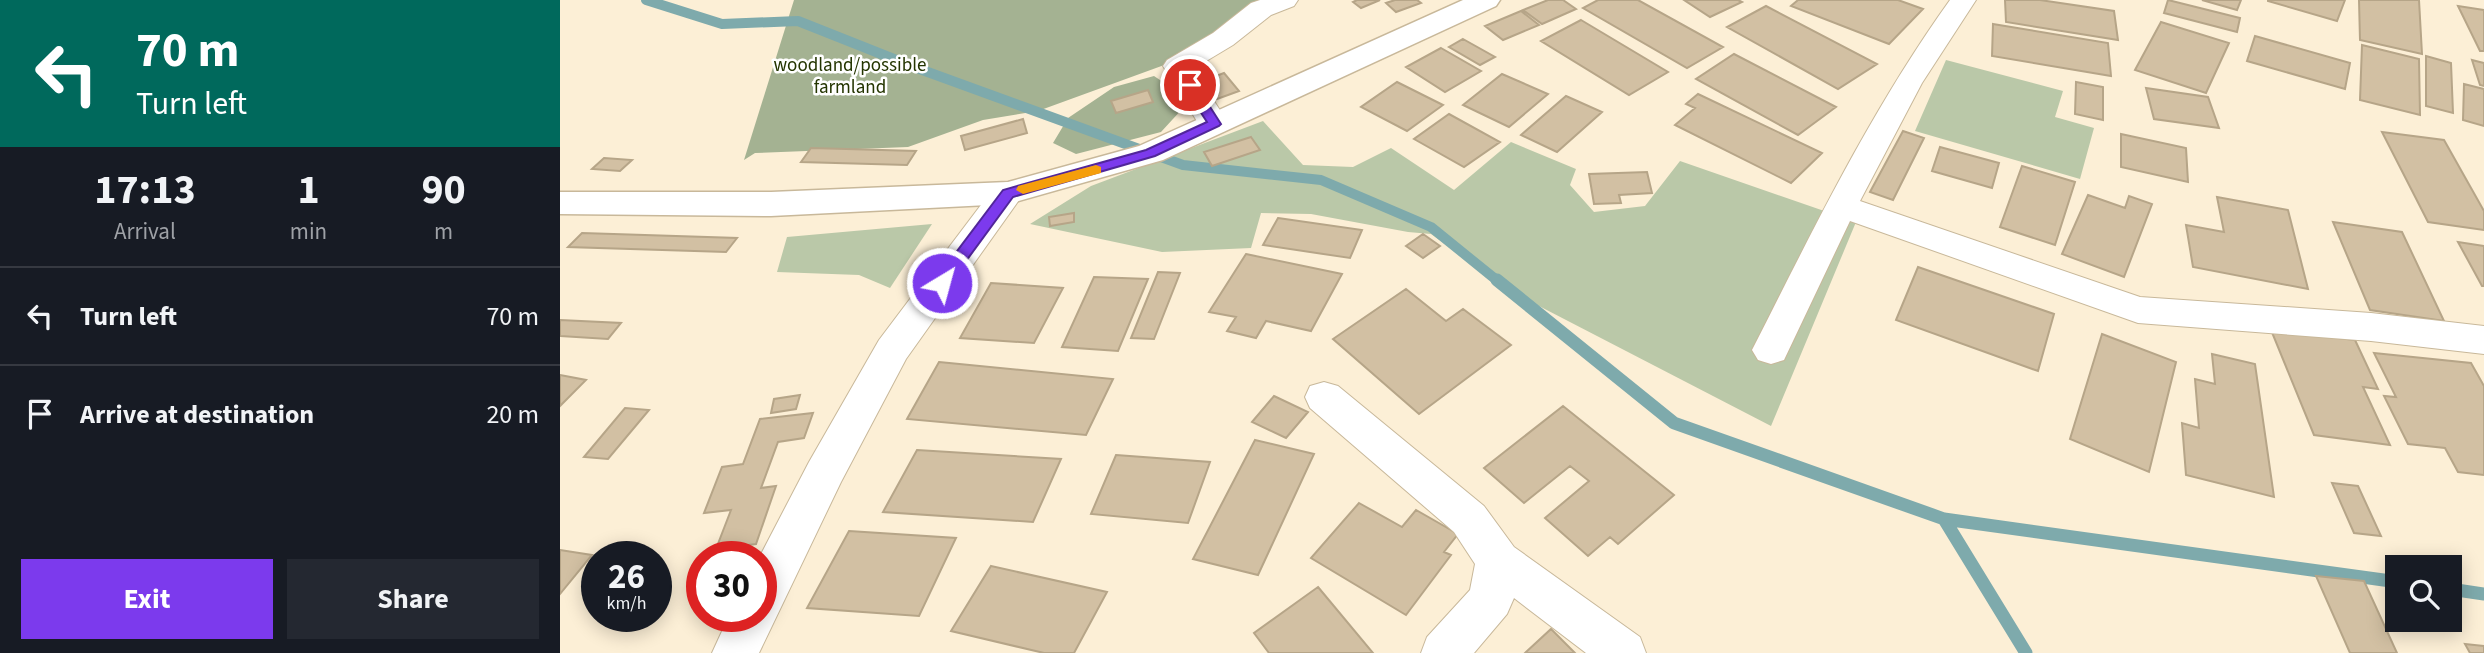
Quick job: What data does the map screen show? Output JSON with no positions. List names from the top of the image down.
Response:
{
  "parks": ["woodland/possible farmland"],
  "page": {
    "turn": ["70 m", "Turn left"],
    "eta": [
      "17:13",
      "Arrival",
      "1",
      "min",
      "90",
      "m"
    ],
    "list": [
      {
        "name": "Turn left",
        "value": "70 m"
      },
      {
        "name": "Arrive at destination",
        "value": "20 m"
      }
    ],
    "speed": "26 km/h",
    "limit": "30",
    "buttons": ["Exit", "Share"]
  }
}
